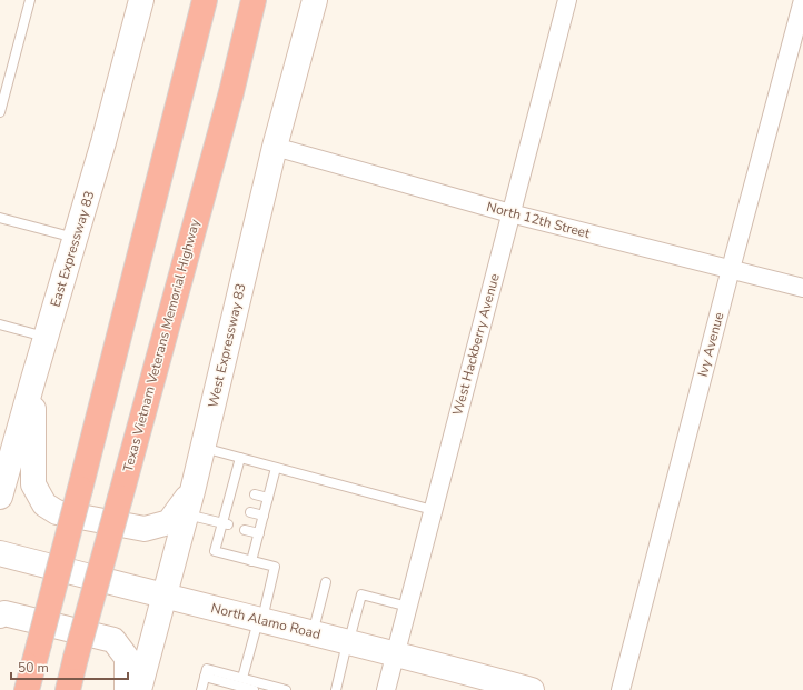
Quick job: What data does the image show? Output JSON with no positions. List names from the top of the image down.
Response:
{
  "streets": {
    "highway": ["Texas Vietnam Veterans Memorial Highway"],
    "main road": ["East Expressway 83", "West Expressway 83", "North Alamo Road"],
    "street": ["North 12th Street", "West Hackberry Avenue", "Ivy Avenue"]
  },
  "crossings": [
    ["North 12th Street", "West Hackberry Avenue"],
    ["North 12th Street", "Ivy Avenue"],
    ["North 12th Street", "West Expressway 83"],
    ["West Hackberry Avenue", "North Alamo Road"],
    ["West Expressway 83", "North Alamo Road"]
  ],
  "scale_bar": "50 m"
}
